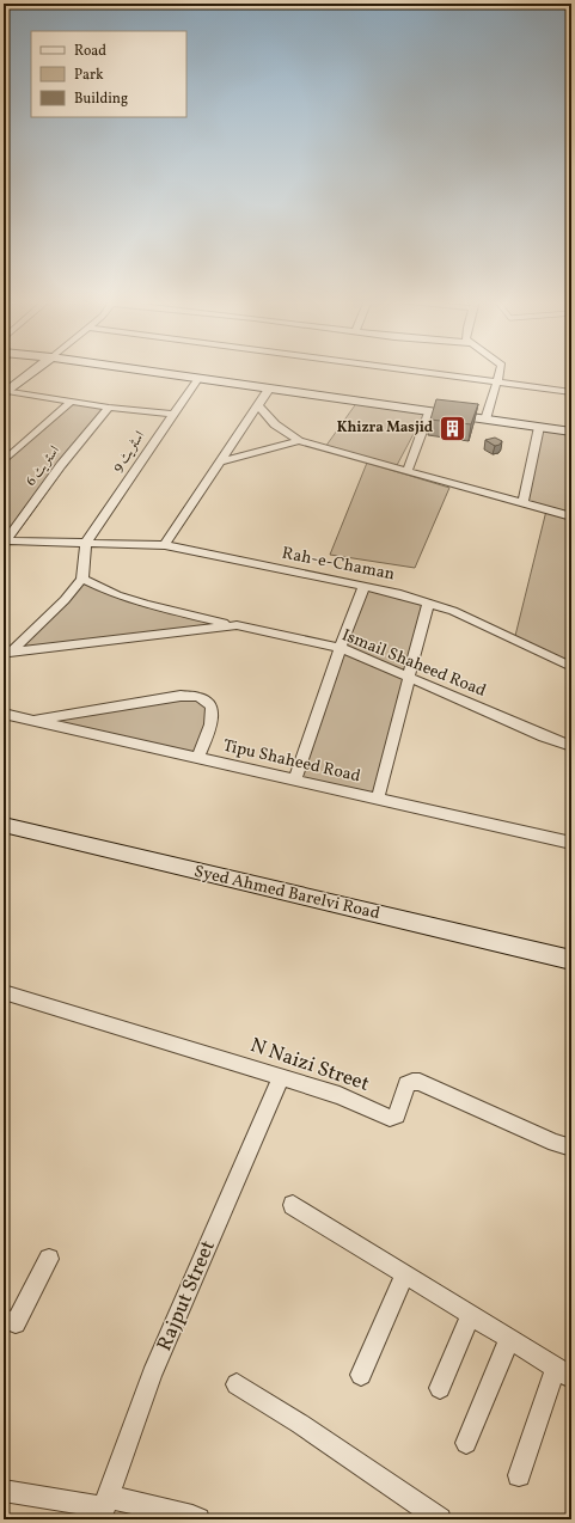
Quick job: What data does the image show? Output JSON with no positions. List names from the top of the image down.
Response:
{
  "streets": {
    "main road": ["Syed Ahmed Barelvi Road"],
    "street": [
      "اسٹریٹ 9",
      "اسٹریٹ 6",
      "Rah-e-Chaman",
      "Ismail Shaheed Road",
      "Tipu Shaheed Road",
      "N Naizi Street",
      "Rajput Street"
    ]
  },
  "crossings": [
    ["اسٹریٹ 9", "Rah-e-Chaman"],
    ["اسٹریٹ 6", "Rah-e-Chaman"],
    ["N Naizi Street", "Rajput Street"]
  ],
  "places": {
    "building": ["Khizra Masjid"]
  },
  "legend": ["Road", "Park", "Building"]
}
